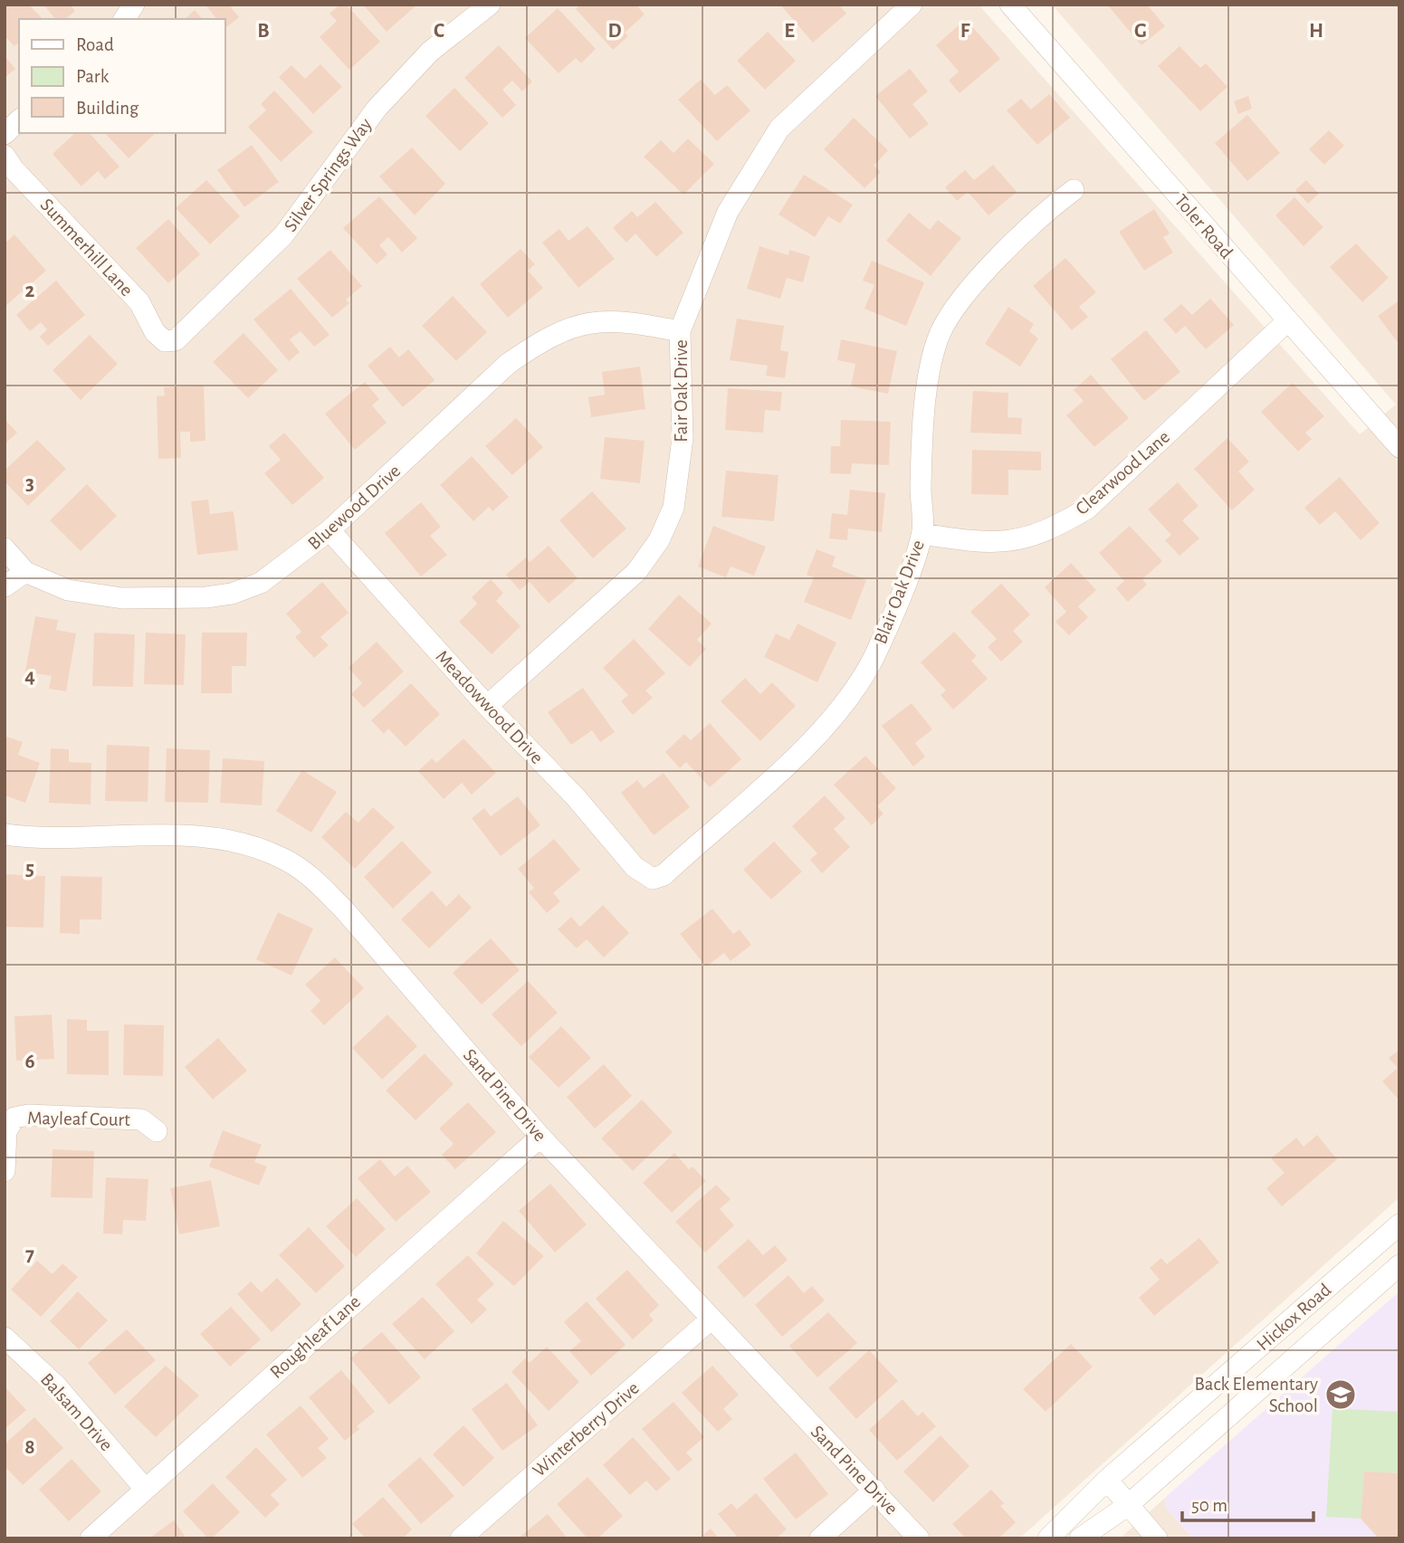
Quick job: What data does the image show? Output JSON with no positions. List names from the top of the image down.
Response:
{
  "streets": {
    "street": [
      "Silver Springs Way",
      "Toler Road",
      "Summerhill Lane",
      "Fair Oak Drive",
      "Clearwood Lane",
      "Bluewood Drive",
      "Blair Oak Drive",
      "Meadowwood Drive",
      "Sand Pine Drive",
      "Mayleaf Court",
      "Hickox Road",
      "Roughleaf Lane",
      "Balsam Drive",
      "Winterberry Drive"
    ]
  },
  "crossings": [
    ["Silver Springs Way", "Summerhill Lane"],
    ["Toler Road", "Clearwood Lane"],
    ["Fair Oak Drive", "Bluewood Drive"],
    ["Fair Oak Drive", "Meadowwood Drive"],
    ["Clearwood Lane", "Blair Oak Drive"],
    ["Bluewood Drive", "Meadowwood Drive"],
    ["Blair Oak Drive", "Meadowwood Drive"],
    ["Sand Pine Drive", "Roughleaf Lane"],
    ["Sand Pine Drive", "Winterberry Drive"],
    ["Roughleaf Lane", "Balsam Drive"]
  ],
  "places": {
    "school or university": ["Back Elementary School"]
  },
  "legend": ["Road", "Park", "Building"],
  "scale_bar": "50 m",
  "grid": {
    "columns": [
      "B",
      "C",
      "D",
      "E",
      "F",
      "G",
      "H"
    ],
    "rows": [
      "2",
      "3",
      "4",
      "5",
      "6",
      "7",
      "8"
    ]
  }
}
